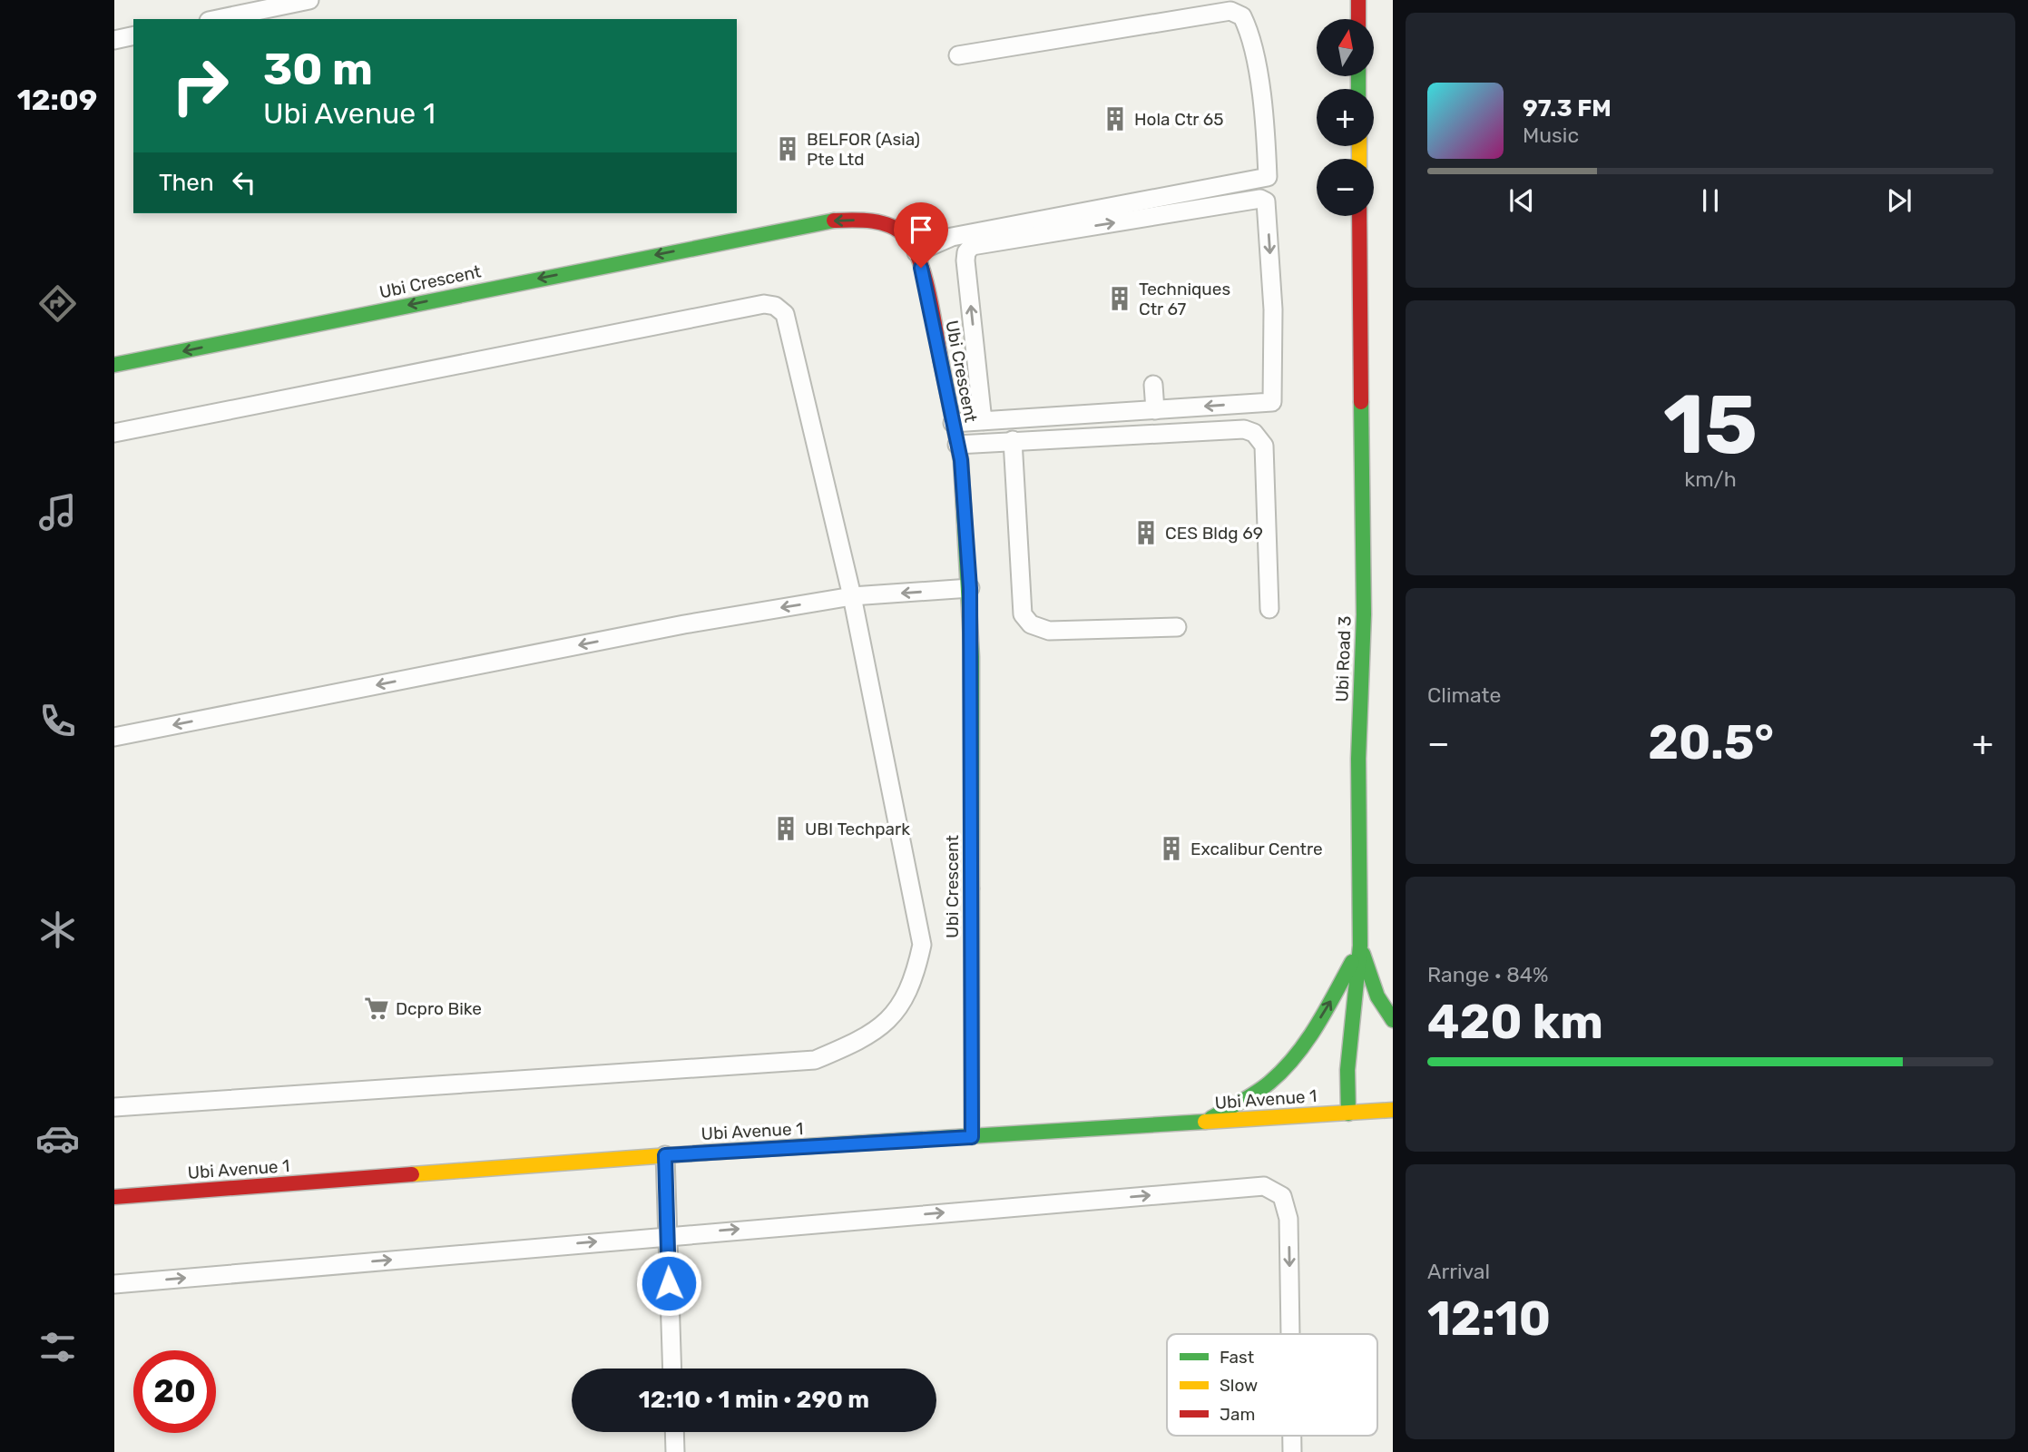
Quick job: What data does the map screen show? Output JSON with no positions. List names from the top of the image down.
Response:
{
  "streets": {
    "street": ["Ubi Crescent", "Ubi Road 3", "Ubi Avenue 1"]
  },
  "crossings": [
    ["Ubi Crescent", "Ubi Avenue 1"],
    ["Ubi Road 3", "Ubi Avenue 1"]
  ],
  "one_way": ["Ubi Crescent"],
  "places": {
    "building": [
      "Hola Ctr 65",
      "BELFOR (Asia) Pte Ltd",
      "Techniques Ctr 67",
      "CES Bldg 69",
      "UBI Techpark",
      "Excalibur Centre"
    ],
    "supermarket": ["Dcpro Bike"]
  },
  "legend": ["Fast", "Slow", "Jam"],
  "north": "top",
  "page": {
    "tabs": "12:09",
    "map_buttons": ["+", "−"],
    "turn": ["30 m", "Ubi Avenue 1"],
    "song": ["97.3 FM", "Music"],
    "then": "Then",
    "tile": [
      ["15", "km/h"],
      "Climate",
      ["Range · 84%", "420 km"],
      ["Arrival", "12:10"]
    ],
    "heat": ["−", "20.5°", "+"],
    "limit": "20",
    "trip": "12:10 · 1 min · 290 m"
  }
}
